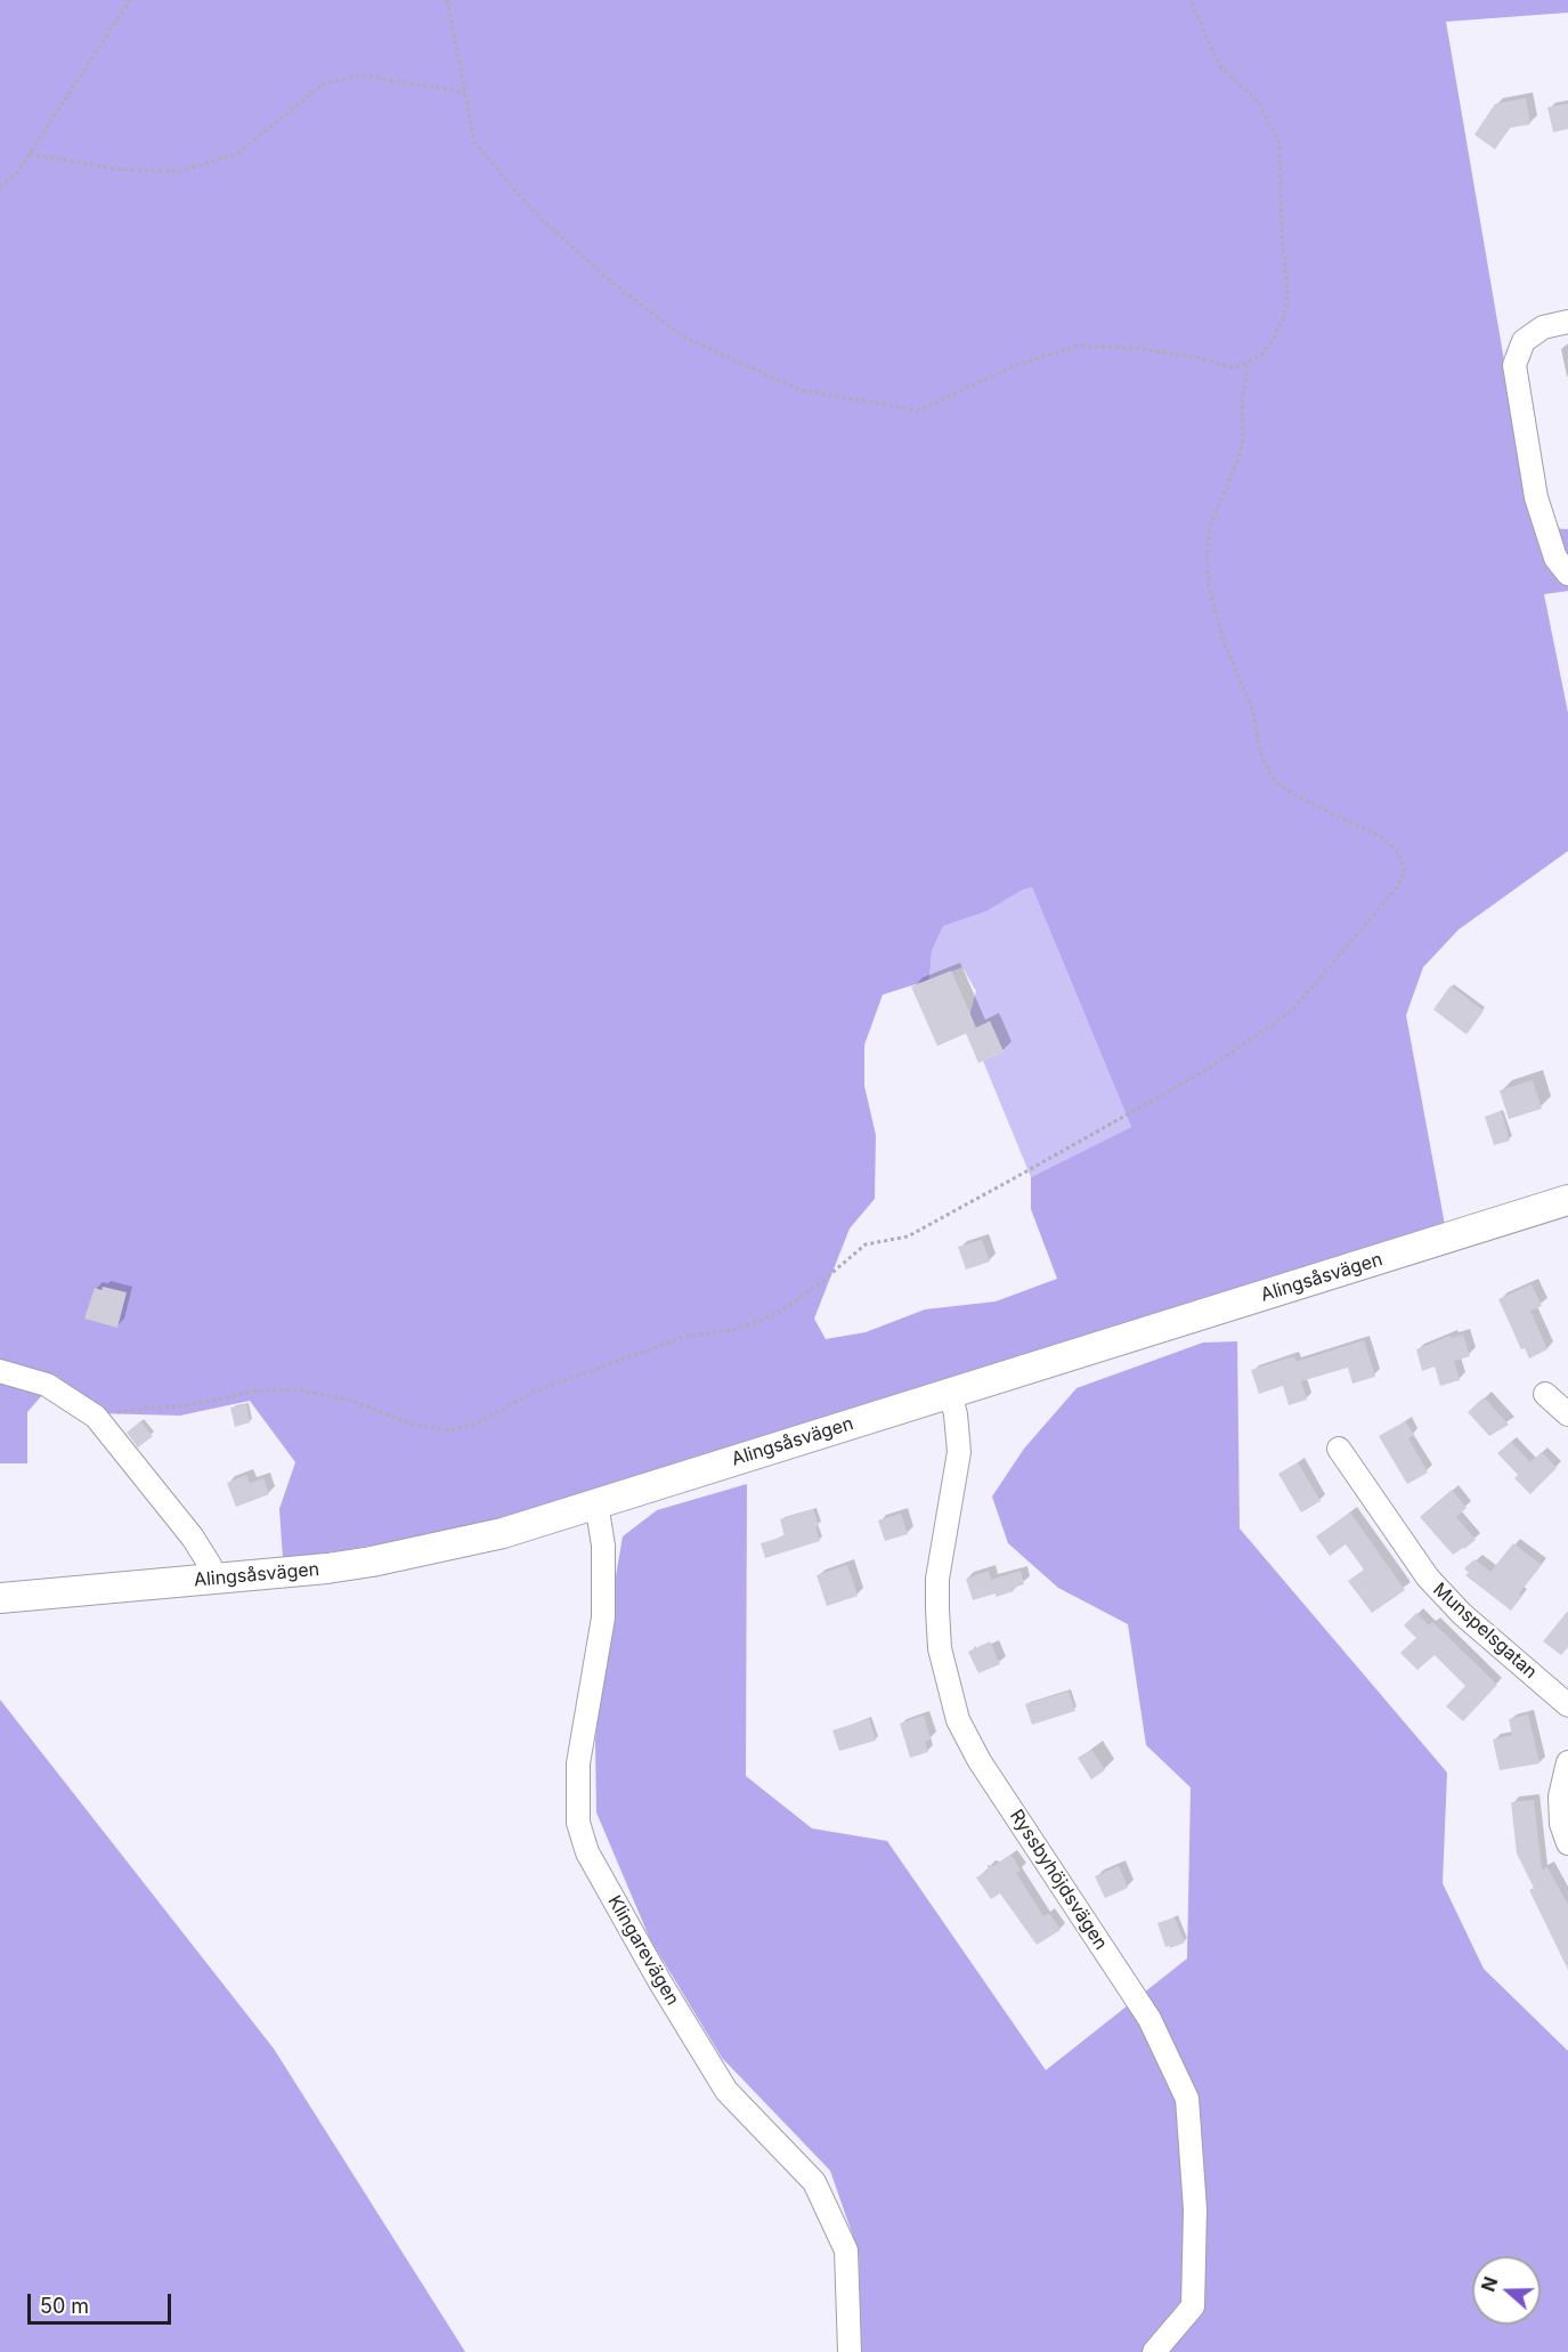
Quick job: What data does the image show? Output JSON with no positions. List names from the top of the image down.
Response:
{
  "streets": {
    "main road": ["Alingsåsvägen"],
    "street": ["Munspelsgatan", "Ryssbyhöjdsvägen", "Klingarevägen"]
  },
  "crossings": [
    ["Alingsåsvägen", "Ryssbyhöjdsvägen"],
    ["Alingsåsvägen", "Klingarevägen"]
  ],
  "scale_bar": "50 m",
  "north": "left"
}
